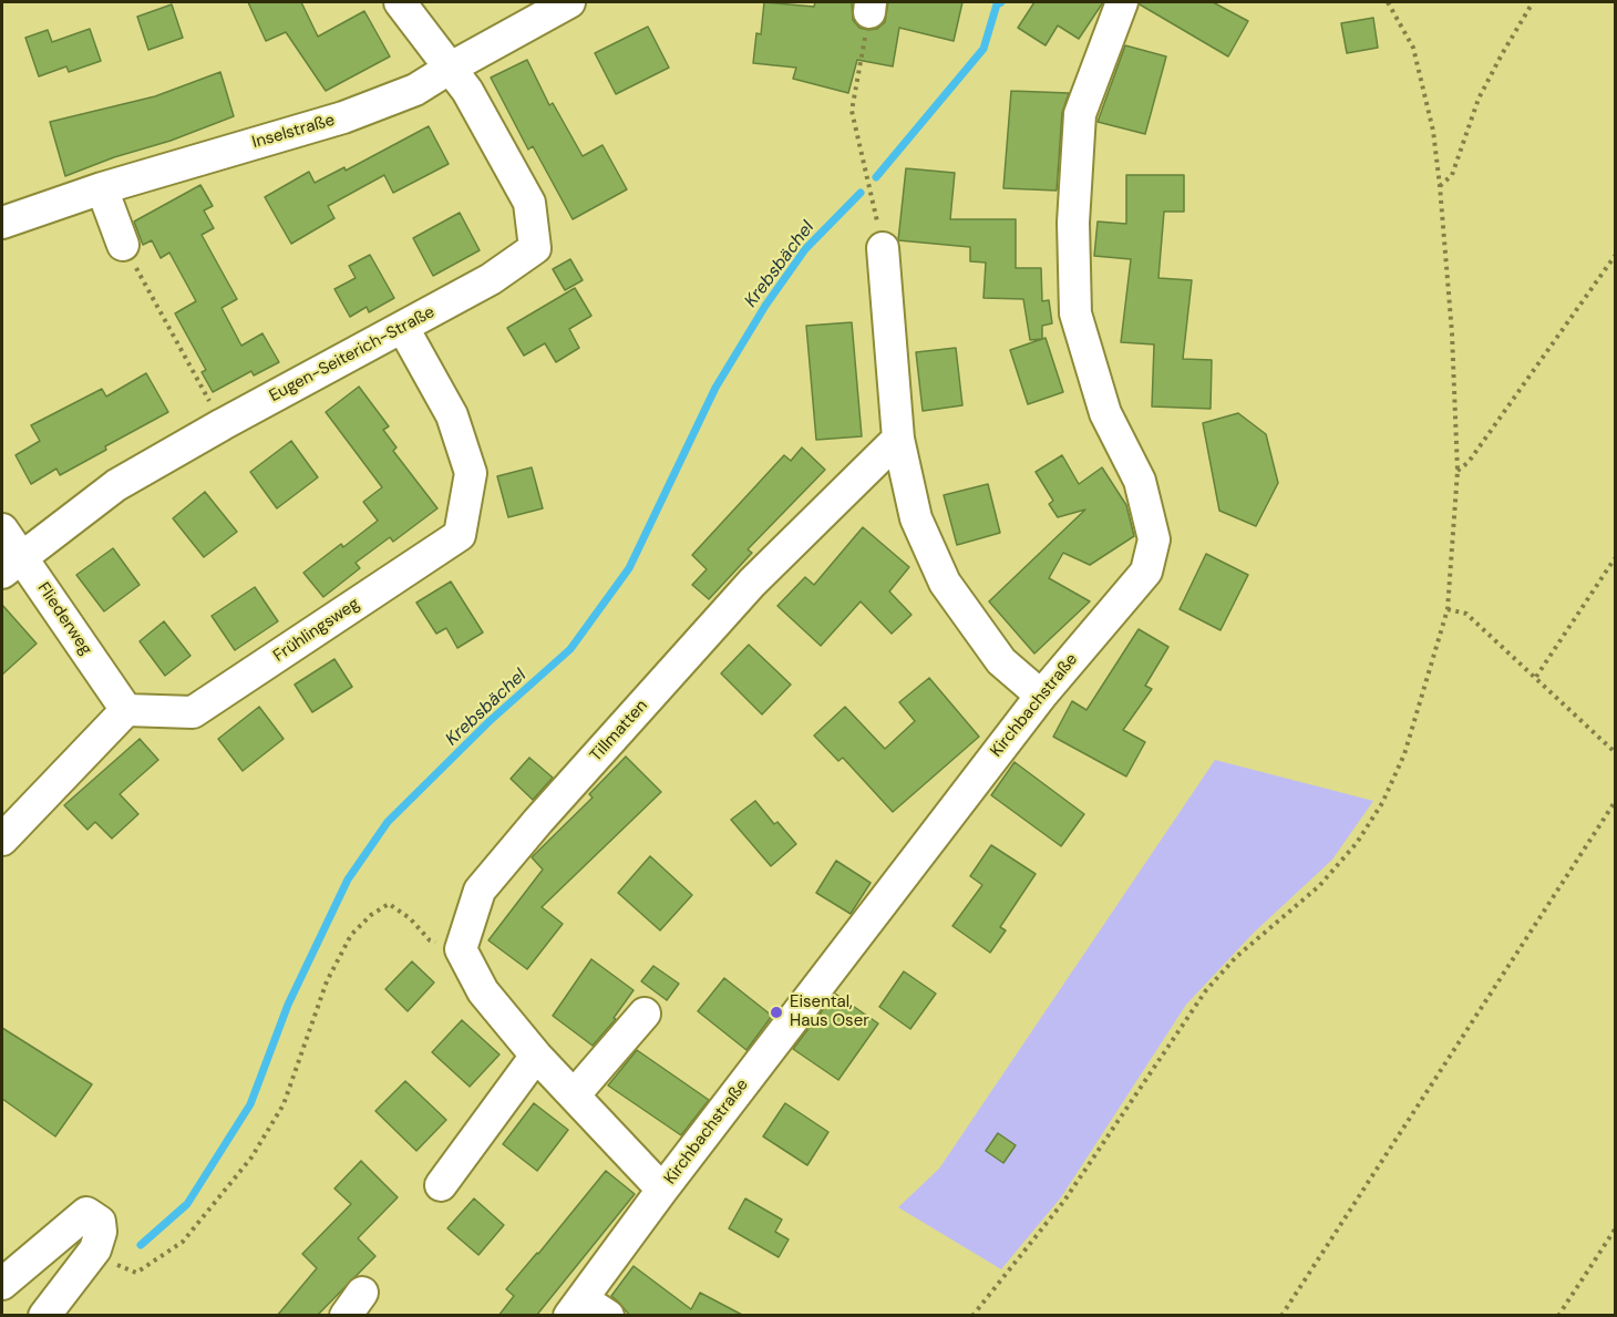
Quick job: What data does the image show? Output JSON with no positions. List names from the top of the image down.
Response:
{
  "streets": {
    "street": [
      "Inselstraße",
      "Eugen-Seiterich-Straße",
      "Fliederweg",
      "Frühlingsweg",
      "Kirchbachstraße",
      "Tillmatten"
    ]
  },
  "crossings": [
    ["Inselstraße", "Eugen-Seiterich-Straße"],
    ["Eugen-Seiterich-Straße", "Fliederweg"],
    ["Eugen-Seiterich-Straße", "Frühlingsweg"],
    ["Fliederweg", "Frühlingsweg"]
  ],
  "water": ["Krebsbächel"],
  "places": ["Eisental, Haus Oser"]
}
